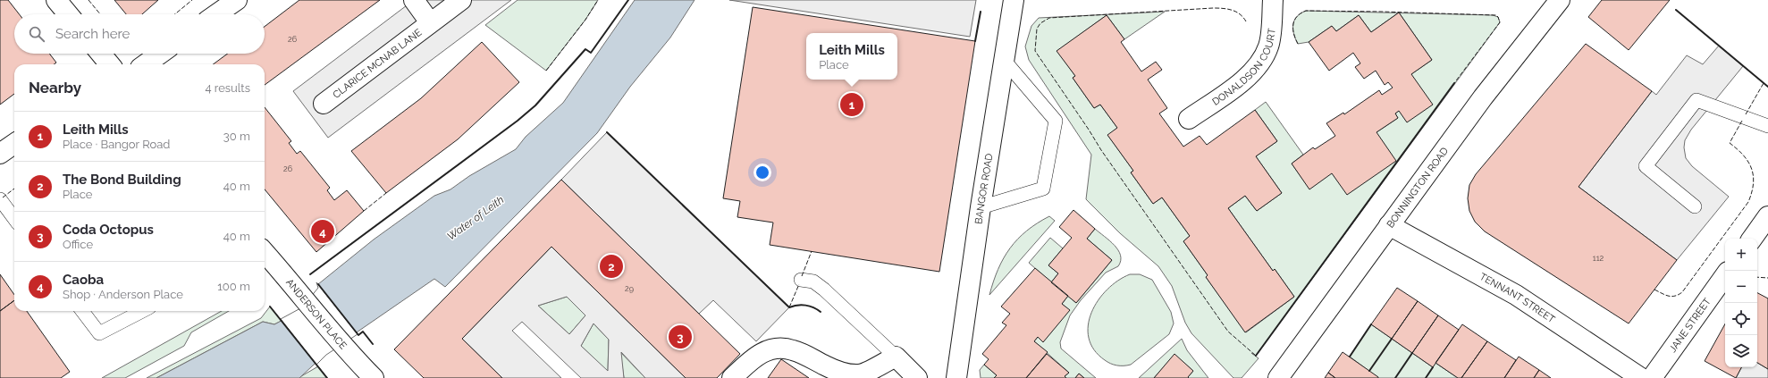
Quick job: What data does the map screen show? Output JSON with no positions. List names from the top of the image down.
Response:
{
  "streets": {
    "street": [
      "CLARICE MCNAB LANE",
      "DONALDSON COURT",
      "BONNINGTON ROAD",
      "BANGOR ROAD",
      "TENNANT STREET",
      "ANDERSON PLACE",
      "JANE STREET"
    ]
  },
  "crossings": [
    ["BONNINGTON ROAD", "TENNANT STREET"]
  ],
  "water": ["Water of Leith"],
  "house_numbers": [
    "26",
    "26",
    "112",
    "29"
  ],
  "page": {
    "search": "Search here",
    "popup": ["Leith Mills", "Place"],
    "heading": ["Nearby", "4 results"],
    "pins": [
      "1",
      "4",
      "2",
      "3"
    ],
    "list": [
      {
        "mark": "1",
        "name": "Leith Mills",
        "note": "Place · Bangor Road",
        "value": "30 m"
      },
      {
        "mark": "2",
        "name": "The Bond Building",
        "note": "Place",
        "value": "40 m"
      },
      {
        "mark": "3",
        "name": "Coda Octopus",
        "note": "Office",
        "value": "40 m"
      },
      {
        "mark": "4",
        "name": "Caoba",
        "note": "Shop · Anderson Place",
        "value": "100 m"
      }
    ],
    "map_buttons": ["+", "−"]
  }
}
